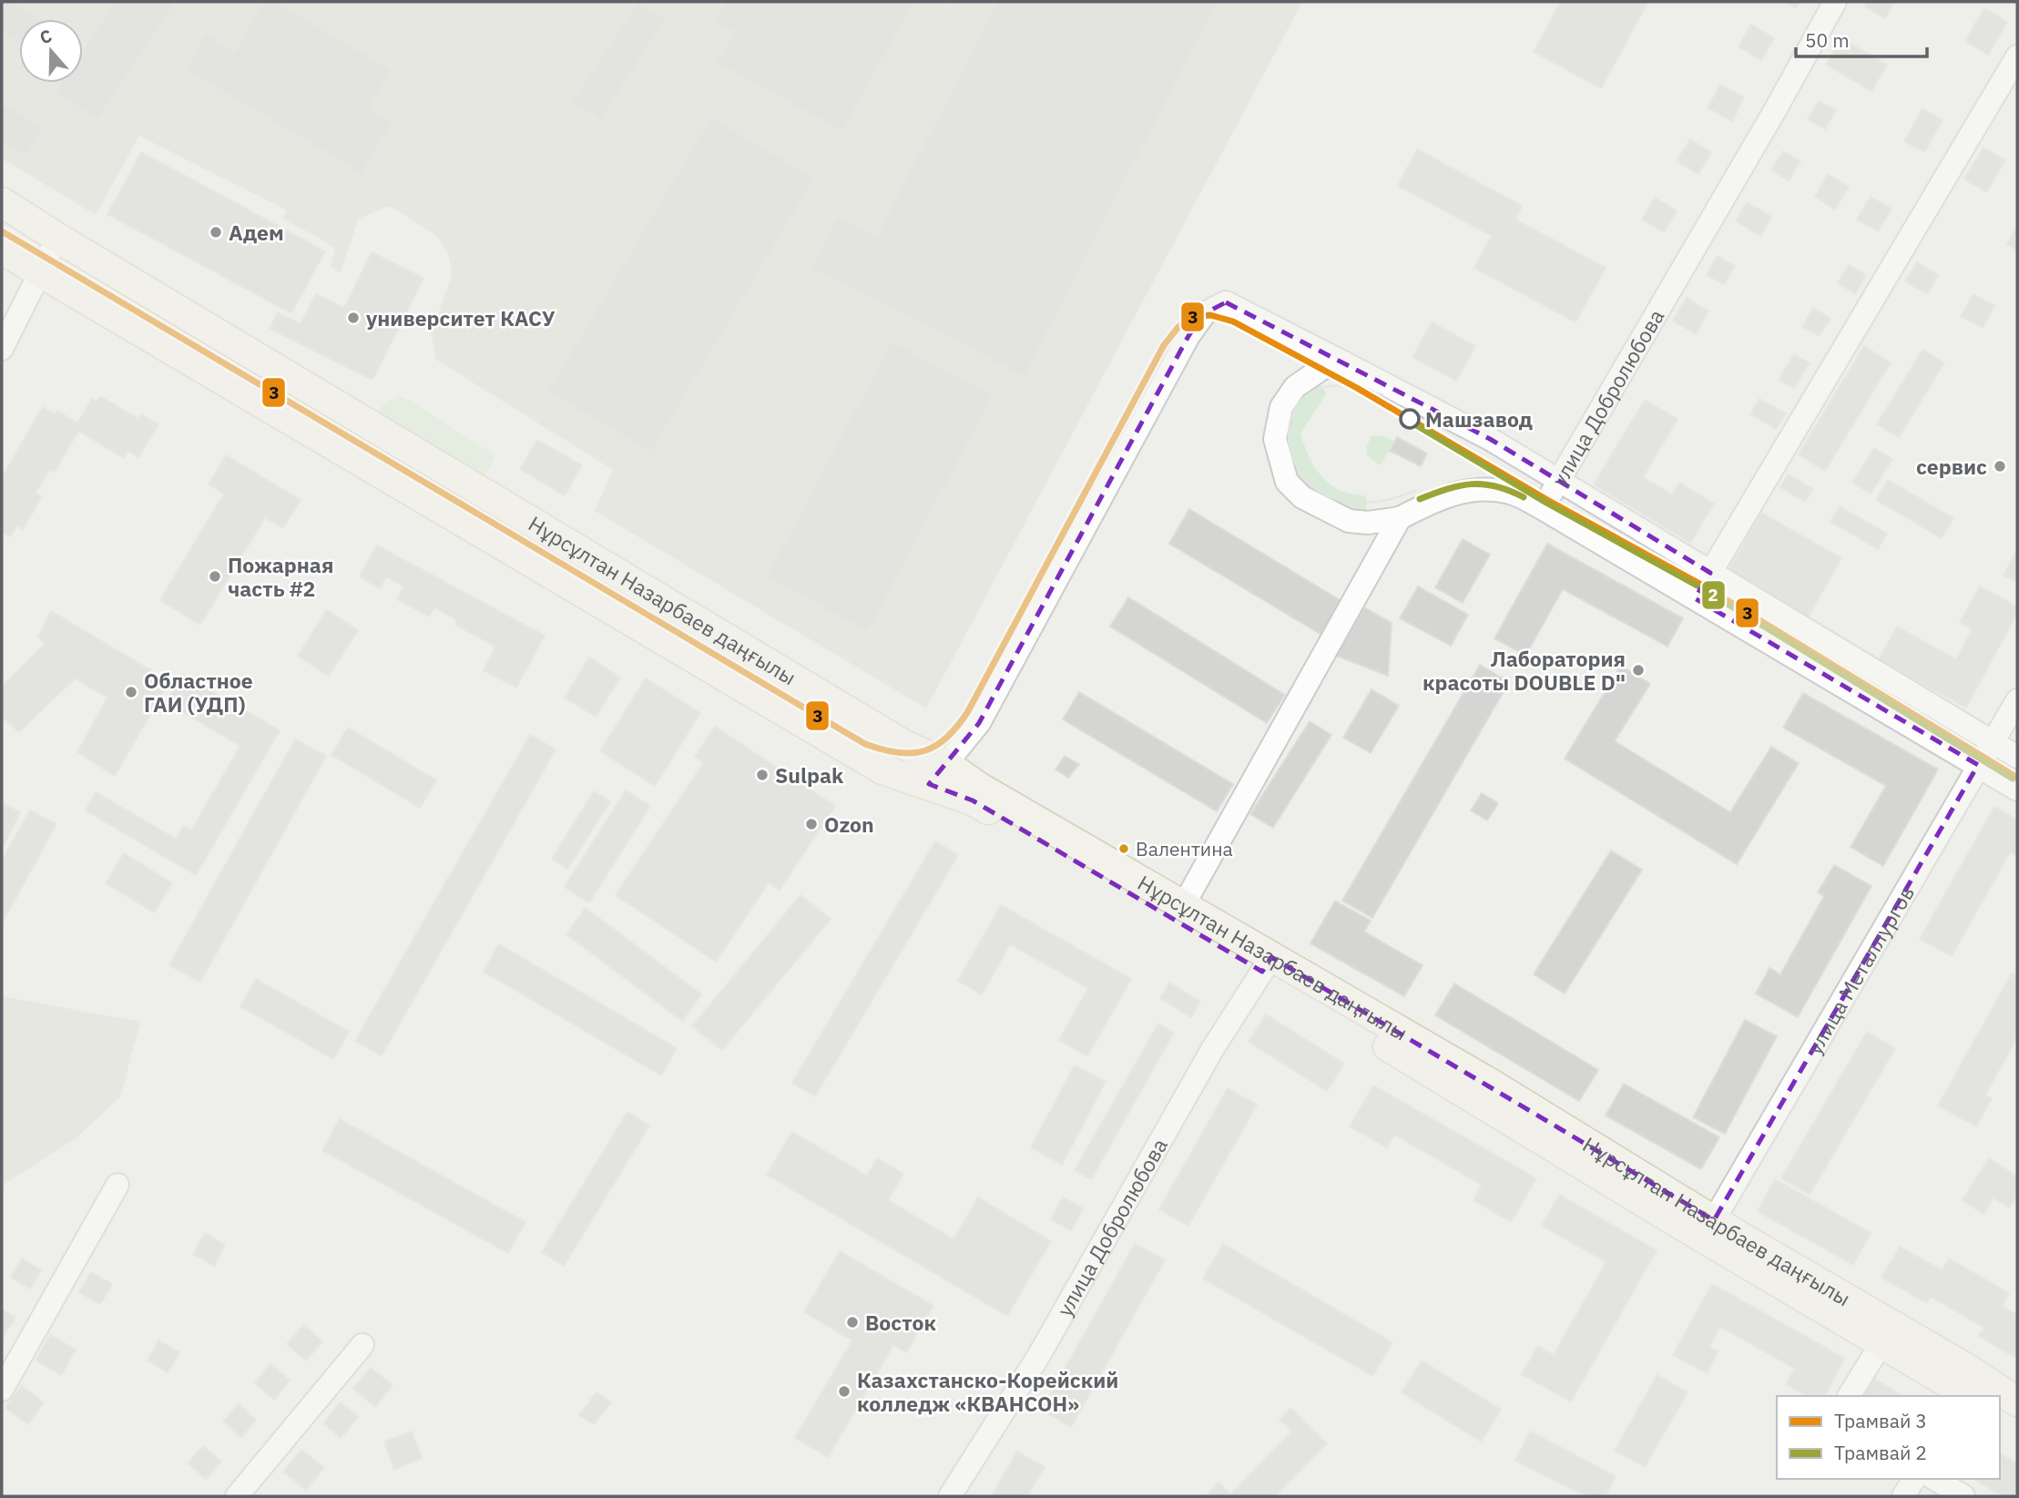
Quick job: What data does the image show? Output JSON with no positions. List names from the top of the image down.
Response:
{
  "streets": {
    "main road": ["Нұрсұлтан Назарбаев даңғылы"],
    "street": ["улица Добролюбова", "улица Металлургов"]
  },
  "crossings": [
    ["улица Добролюбова", "Нұрсұлтан Назарбаев даңғылы"],
    ["Нұрсұлтан Назарбаев даңғылы", "улица Металлургов"]
  ],
  "places": [
    "Адем",
    "университет КАСУ",
    "Машзавод",
    "сервис",
    "Пожарная часть #2",
    "Лаборатория красоты DOUBLE D\"",
    "Областное ГАИ (УДП)",
    "Sulpak",
    "Ozon",
    "Валентина",
    "Восток",
    "Казахстанско-Корейский колледж «КВАНСОН»"
  ],
  "lines": ["tram line 3", "tram line 2"],
  "legend": ["Трамвай 3", "Трамвай 2"],
  "scale_bar": "50 m",
  "north": "top"
}
